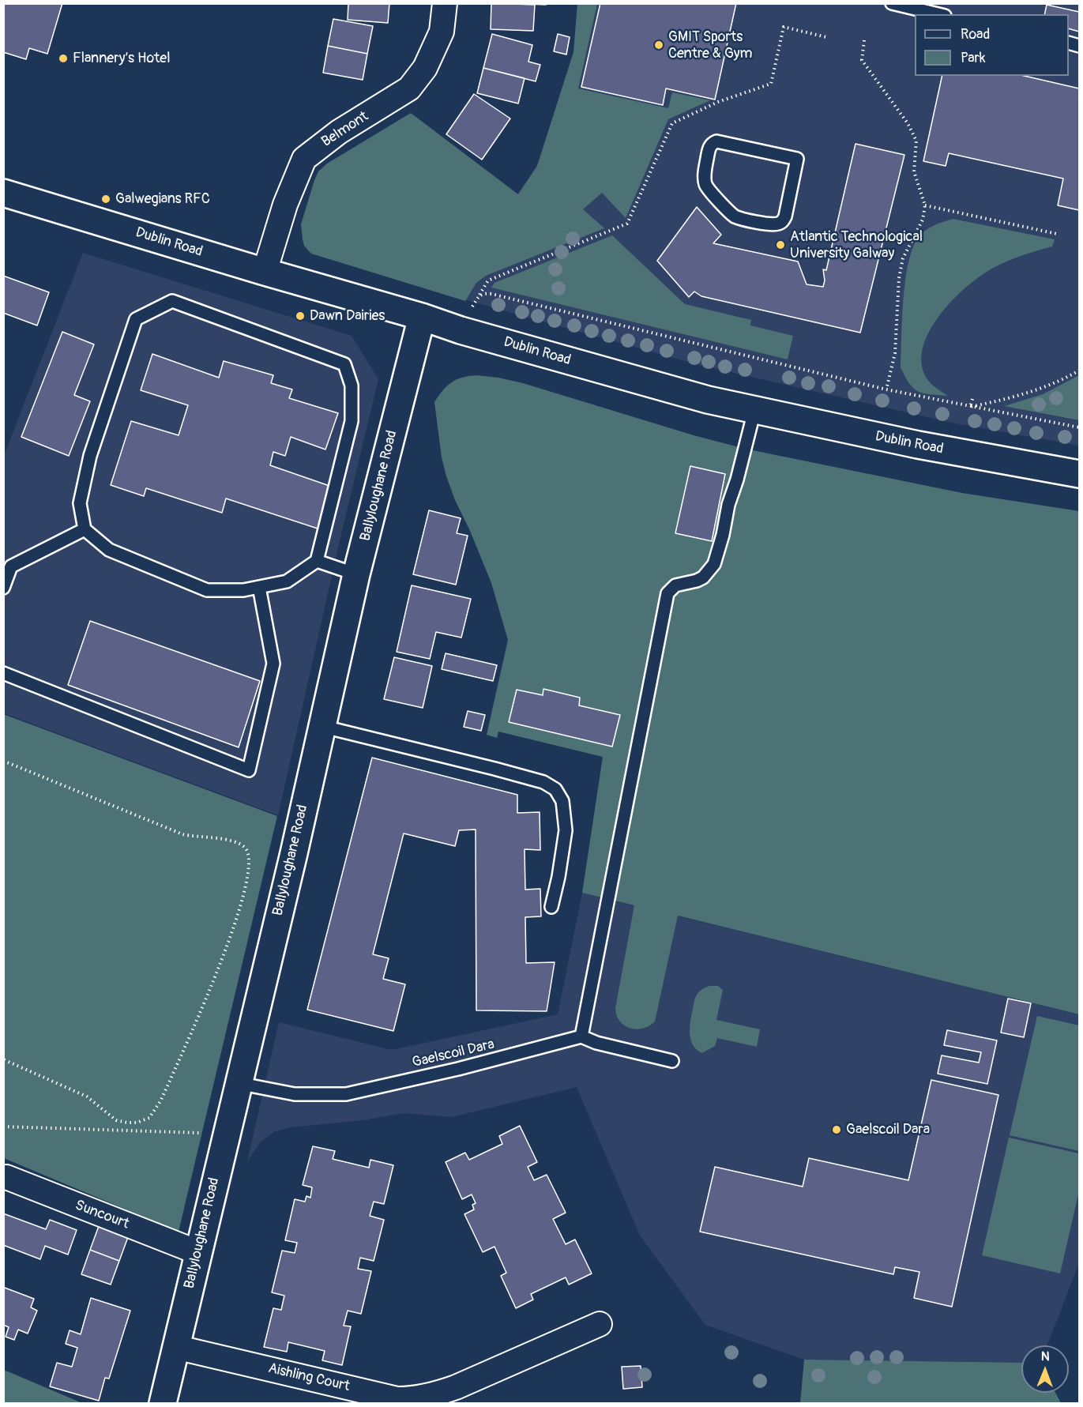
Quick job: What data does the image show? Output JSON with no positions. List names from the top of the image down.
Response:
{
  "streets": {
    "street": [
      "Belmont",
      "Dublin Road",
      "Ballyloughane Road",
      "Suncourt",
      "Aishling Court"
    ],
    "lane": ["Gaelscoil Dara"]
  },
  "crossings": [
    ["Belmont", "Dublin Road"],
    ["Dublin Road", "Ballyloughane Road"],
    ["Ballyloughane Road", "Gaelscoil Dara"],
    ["Ballyloughane Road", "Suncourt"],
    ["Ballyloughane Road", "Aishling Court"]
  ],
  "places": [
    "GMIT Sports Centre & Gym",
    "Flannery’s Hotel",
    "Galwegians RFC",
    "Atlantic Technological University Galway",
    "Dawn Dairies",
    "Gaelscoil Dara"
  ],
  "legend": ["Road", "Park"],
  "north": "top"
}
